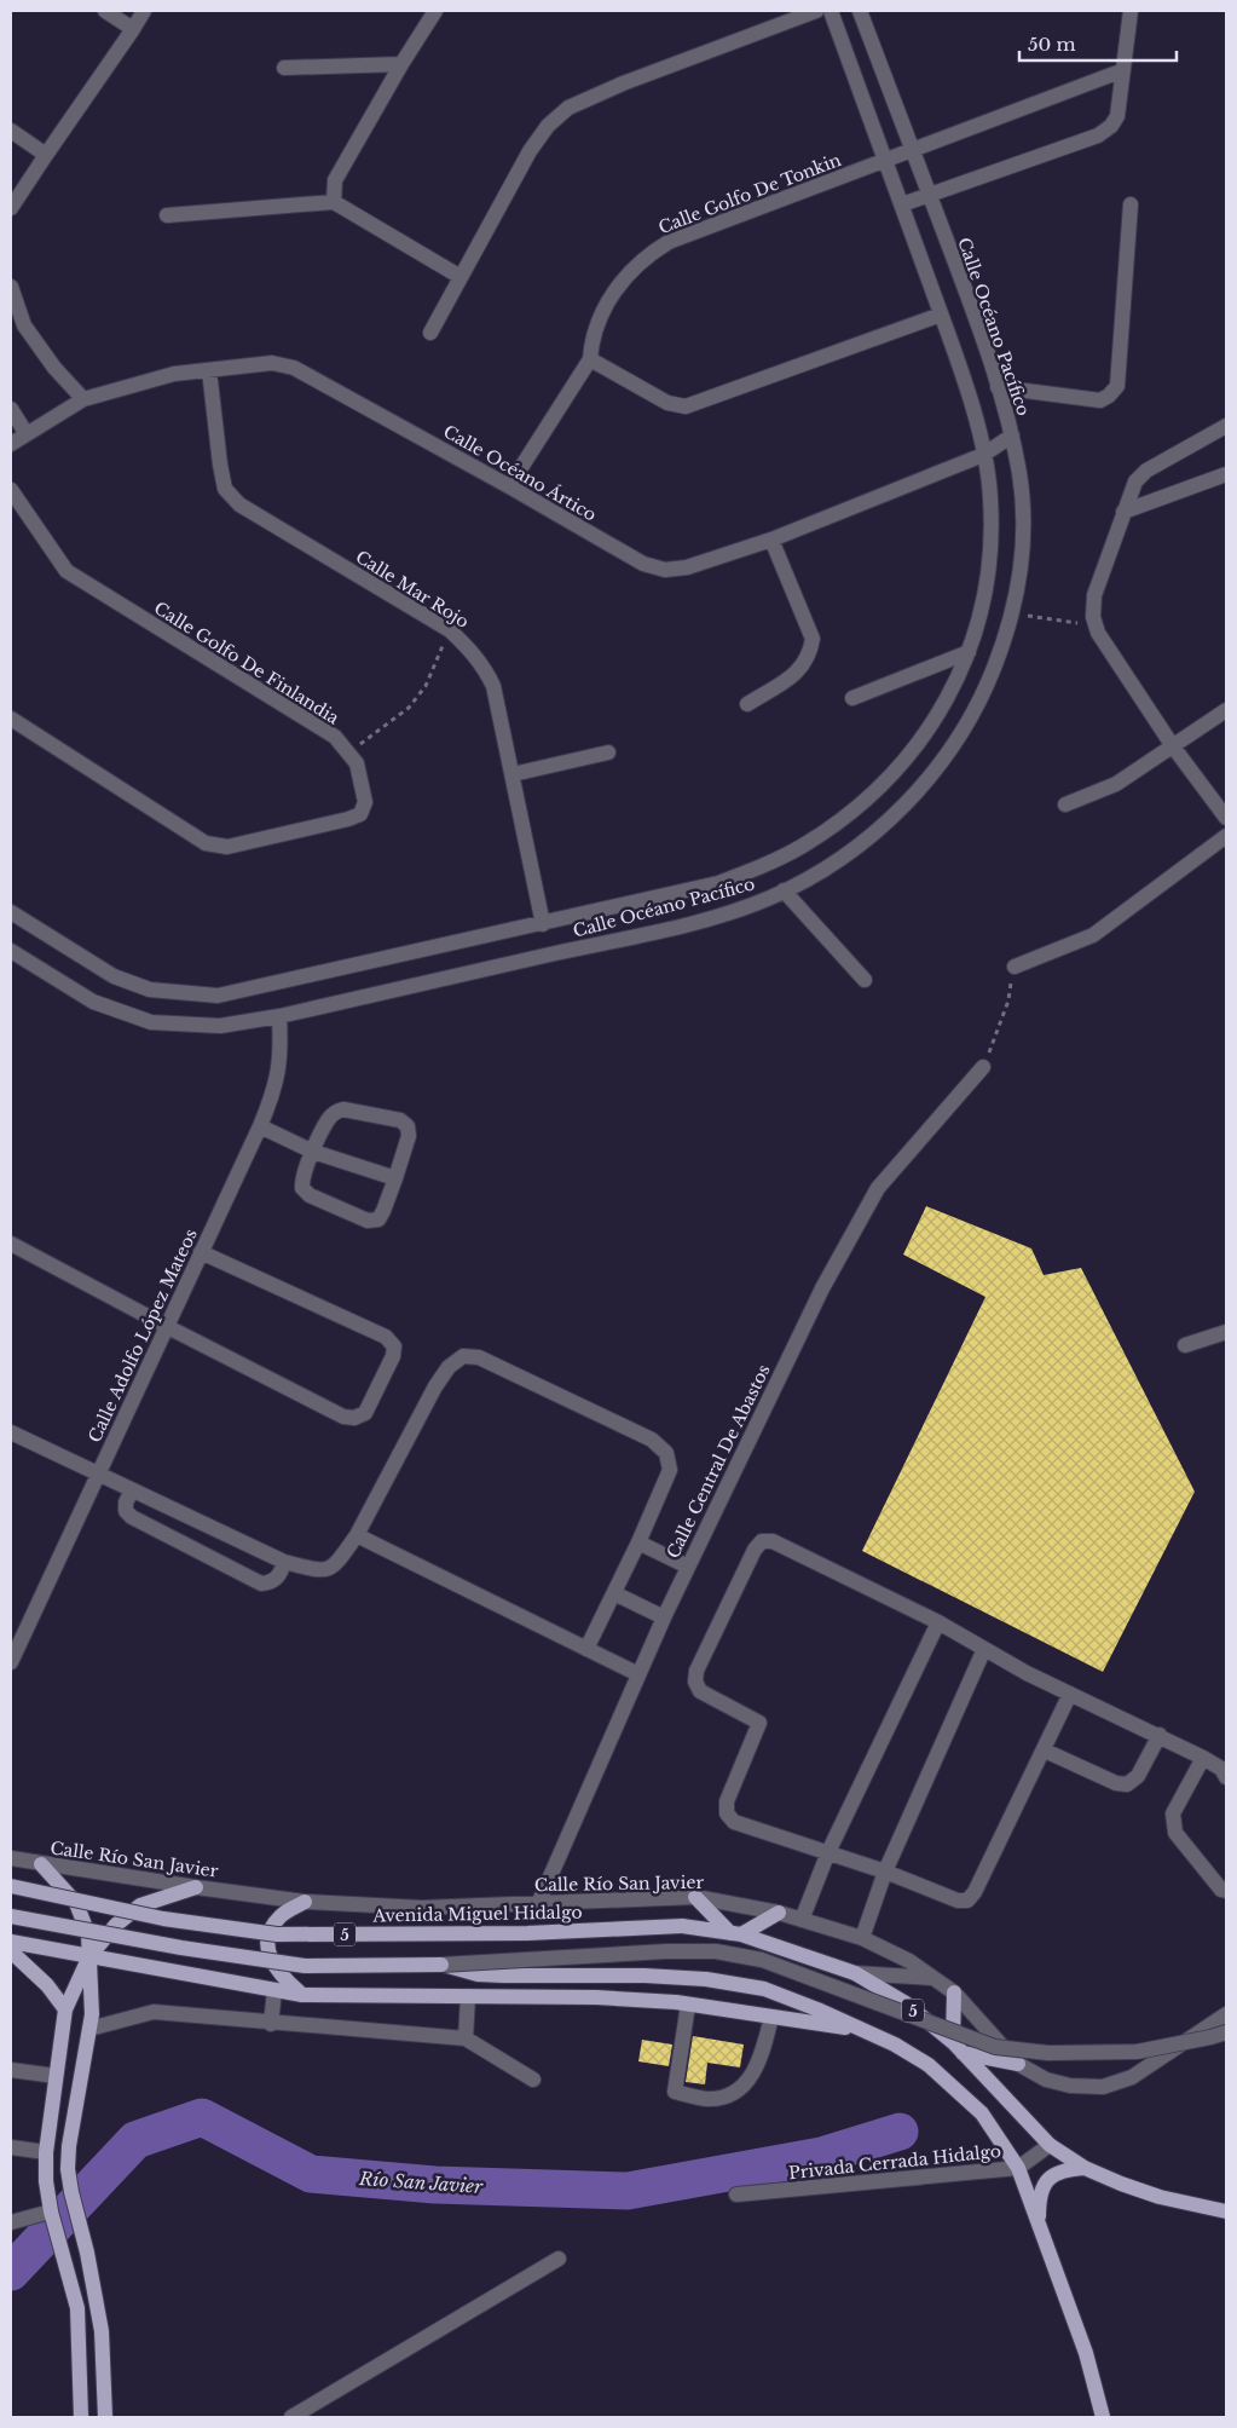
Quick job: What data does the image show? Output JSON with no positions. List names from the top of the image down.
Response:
{
  "streets": {
    "main road": ["Avenida Miguel Hidalgo", "5"],
    "street": [
      "Calle Golfo De Tonkin",
      "Calle Océano Pacífico",
      "Calle Océano Ártico",
      "Calle Mar Rojo",
      "Calle Golfo De Finlandia",
      "Calle Adolfo López Mateos",
      "Calle Central De Abastos",
      "Calle Río San Javier",
      "Privada Cerrada Hidalgo"
    ]
  },
  "crossings": [
    ["Calle Golfo De Tonkin", "Calle Océano Pacífico"],
    ["Calle Golfo De Tonkin", "Calle Océano Ártico"],
    ["Calle Océano Pacífico", "Calle Océano Ártico"],
    ["Calle Océano Pacífico", "Calle Mar Rojo"],
    ["Calle Océano Pacífico", "Calle Adolfo López Mateos"],
    ["Calle Océano Ártico", "Calle Mar Rojo"],
    ["Calle Central De Abastos", "Calle Río San Javier"],
    ["Avenida Miguel Hidalgo", "Privada Cerrada Hidalgo"]
  ],
  "water": ["Río San Javier"],
  "scale_bar": "50 m"
}
